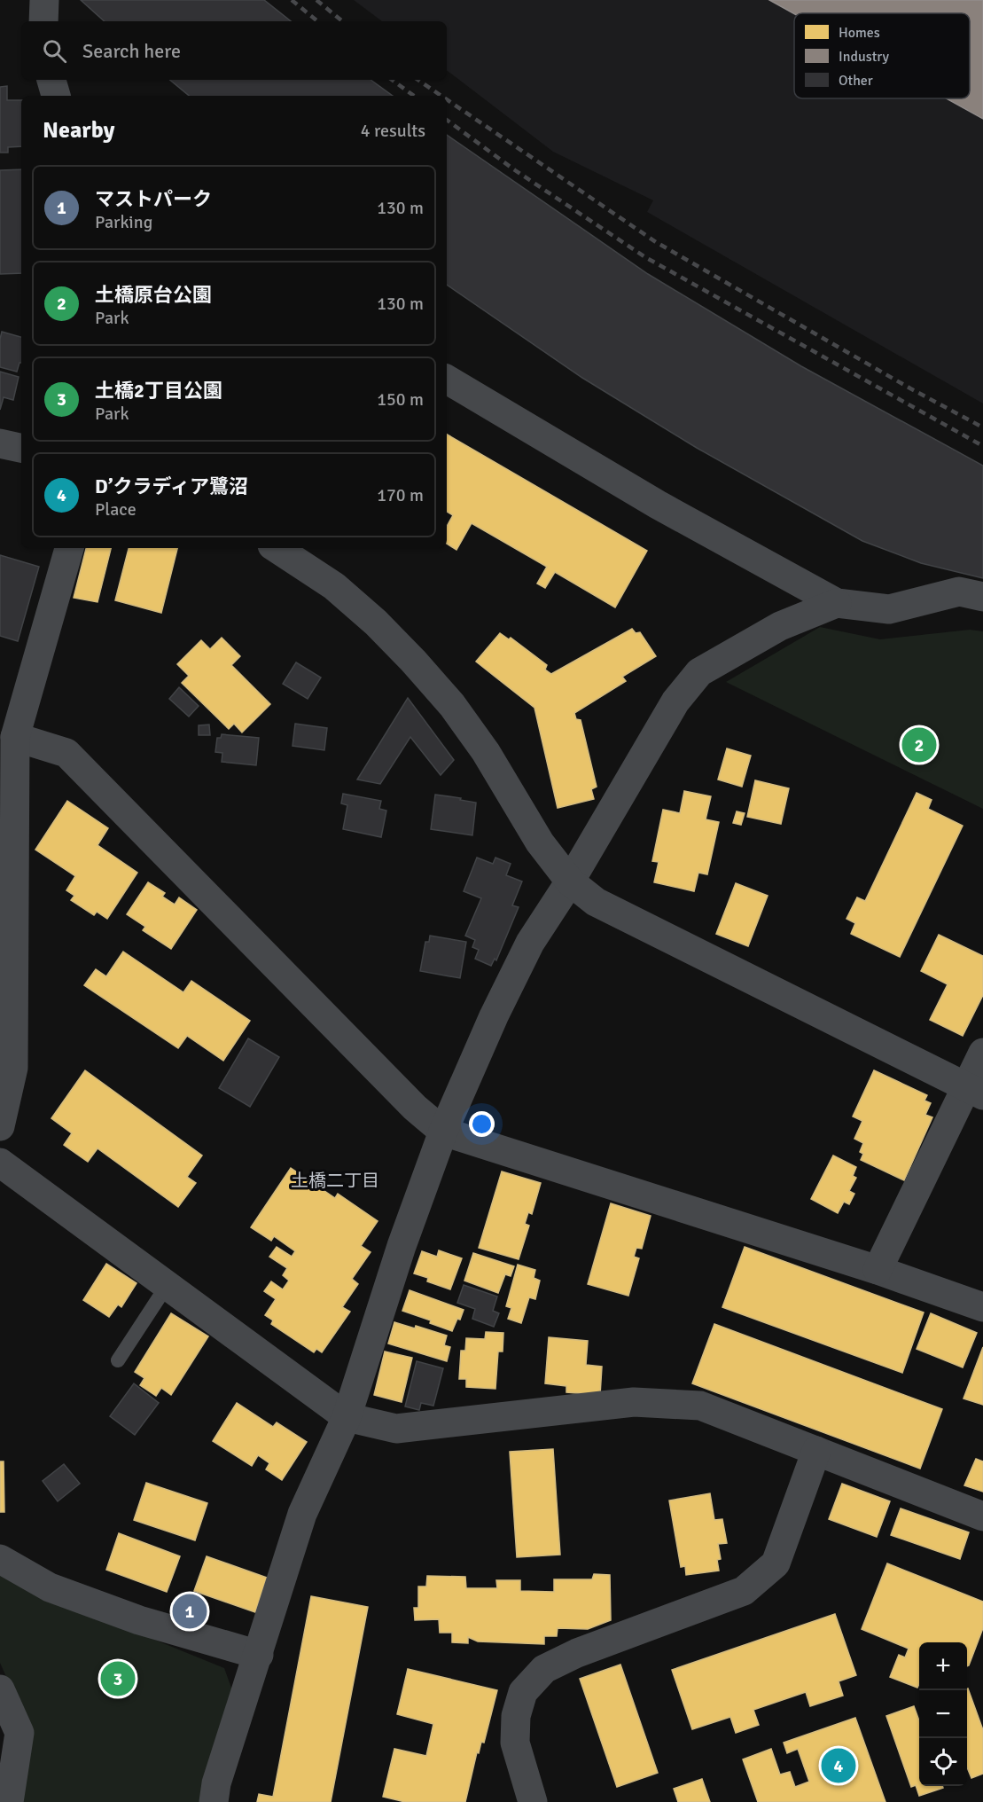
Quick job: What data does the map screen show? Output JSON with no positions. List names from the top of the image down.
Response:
{
  "districts": ["土橋二丁目"],
  "legend": ["Homes", "Industry", "Other"],
  "page": {
    "search": "Search here",
    "heading": ["Nearby", "4 results"],
    "list": [
      {
        "mark": "1",
        "name": "マストパーク",
        "note": "Parking",
        "value": "130 m"
      },
      {
        "mark": "2",
        "name": "土橋原台公園",
        "note": "Park",
        "value": "130 m"
      },
      {
        "mark": "3",
        "name": "土橋2丁目公園",
        "note": "Park",
        "value": "150 m"
      },
      {
        "mark": "4",
        "name": "D’クラディア鷺沼",
        "note": "Place",
        "value": "170 m"
      }
    ],
    "pins": [
      "2",
      "1",
      "3",
      "4"
    ],
    "map_buttons": ["+", "−"]
  }
}
